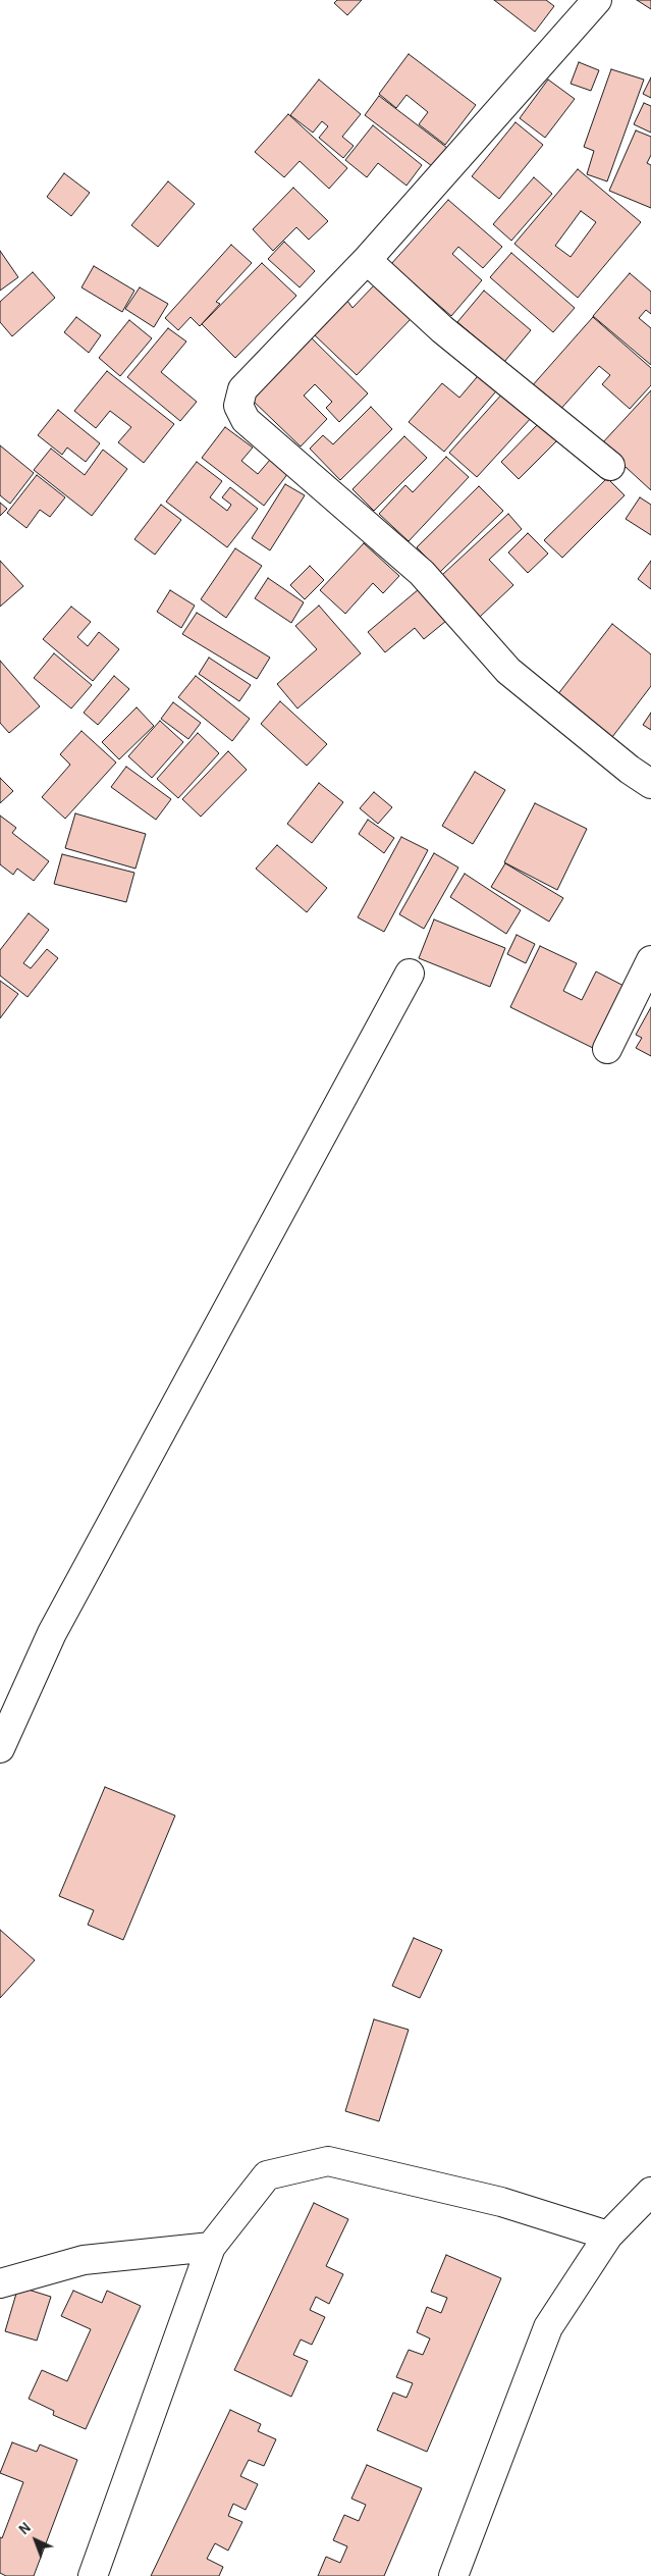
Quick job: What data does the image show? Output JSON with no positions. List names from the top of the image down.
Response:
{
  "north": "top left"
}
